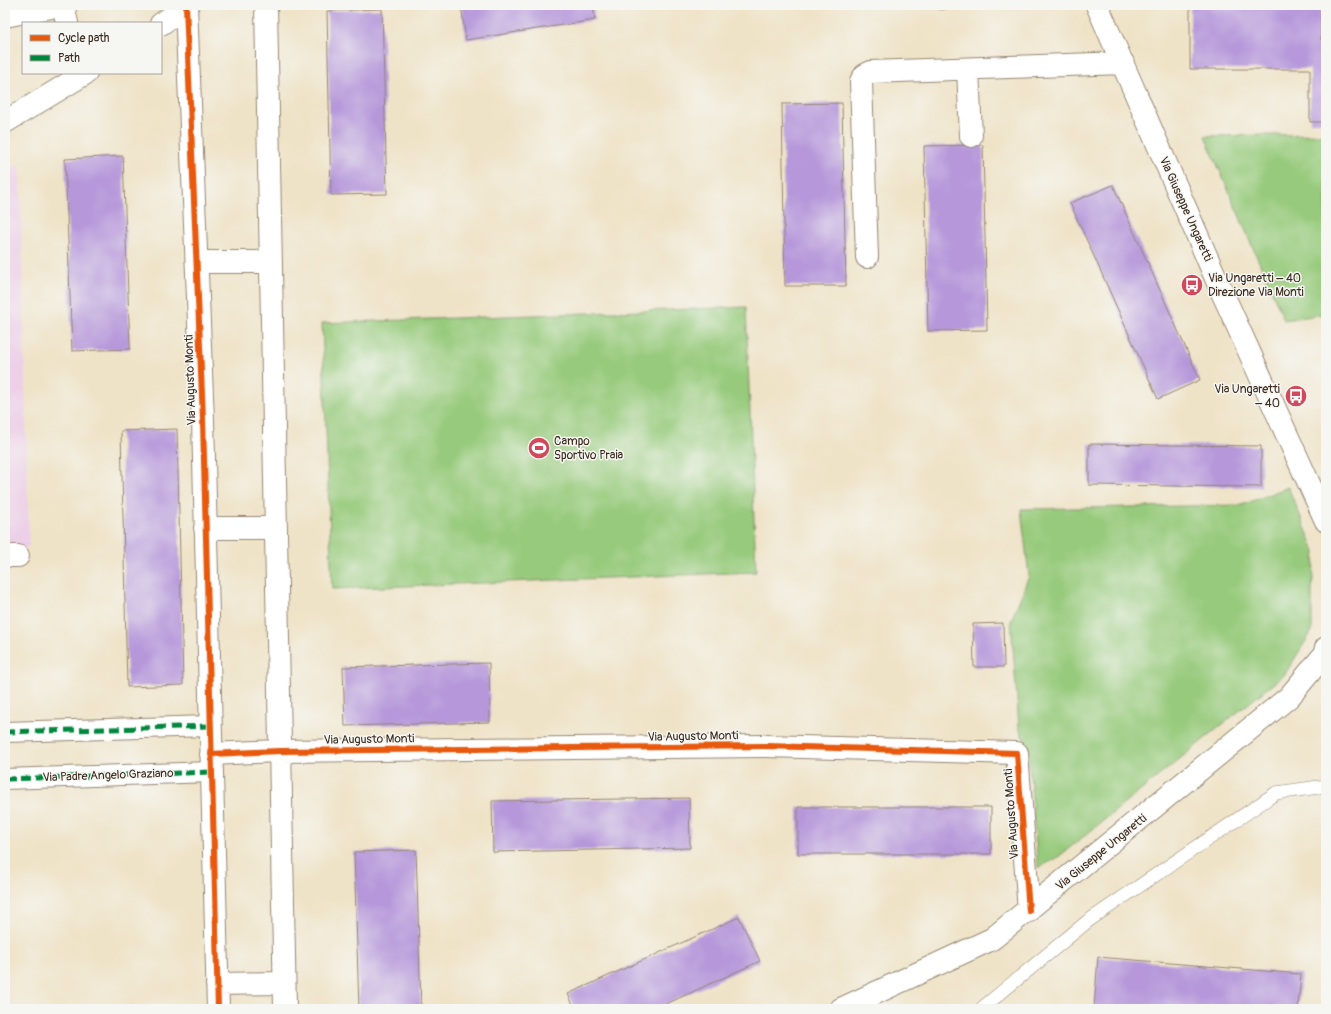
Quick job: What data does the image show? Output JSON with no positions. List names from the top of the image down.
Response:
{
  "streets": {
    "street": ["Via Giuseppe Ungaretti", "Via Augusto Monti", "Via Padre Angelo Graziano"]
  },
  "crossings": [
    ["Via Giuseppe Ungaretti", "Via Augusto Monti"],
    ["Via Augusto Monti", "Via Padre Angelo Graziano"]
  ],
  "places": {
    "bus stop": ["Via Ungaretti – 40 Direzione Via Monti", "Via Ungaretti – 40"],
    "sports": ["Campo Sportivo Praia"]
  },
  "legend": ["Cycle path", "Path"]
}
